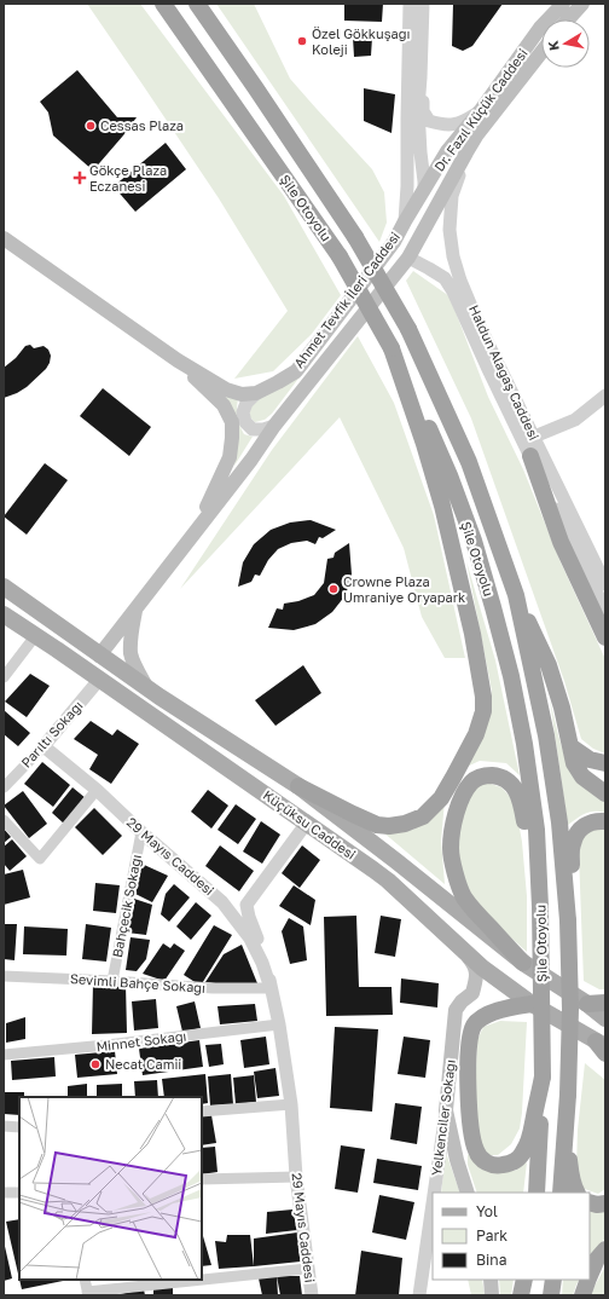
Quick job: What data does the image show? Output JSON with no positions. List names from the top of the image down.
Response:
{
  "streets": {
    "highway": ["Şile Otoyolu"],
    "main road": [
      "Dr. Fazıl Küçük Caddesi",
      "Ahmet Tevfik İleri Caddesi",
      "Küçüksu Caddesi",
      "Yelkenciler Sokağı"
    ],
    "street": [
      "Haldun Alagaş Caddesi",
      "Parıltı Sokağı",
      "29 Mayıs Caddesi",
      "Bahçecik Sokağı",
      "Sevimli Bahçe Sokağı",
      "Minnet Sokağı"
    ]
  },
  "crossings": [
    ["Dr. Fazıl Küçük Caddesi", "Ahmet Tevfik İleri Caddesi"],
    ["Dr. Fazıl Küçük Caddesi", "Haldun Alagaş Caddesi"],
    ["Ahmet Tevfik İleri Caddesi", "Haldun Alagaş Caddesi"],
    ["Parıltı Sokağı", "Küçüksu Caddesi"],
    ["Parıltı Sokağı", "29 Mayıs Caddesi"],
    ["Küçüksu Caddesi", "Yelkenciler Sokağı"],
    ["29 Mayıs Caddesi", "Bahçecik Sokağı"],
    ["29 Mayıs Caddesi", "Sevimli Bahçe Sokağı"],
    ["29 Mayıs Caddesi", "Minnet Sokağı"],
    ["Bahçecik Sokağı", "Sevimli Bahçe Sokağı"]
  ],
  "places": {
    "other": [
      "Özel Gökkuşağı Koleji",
      "Cessas Plaza",
      "Crowne Plaza Umraniye Oryapark",
      "Necat Camii"
    ],
    "health": ["Gökçe Plaza Eczanesi"]
  },
  "legend": ["Yol", "Park", "Bina"],
  "north": "left"
}
